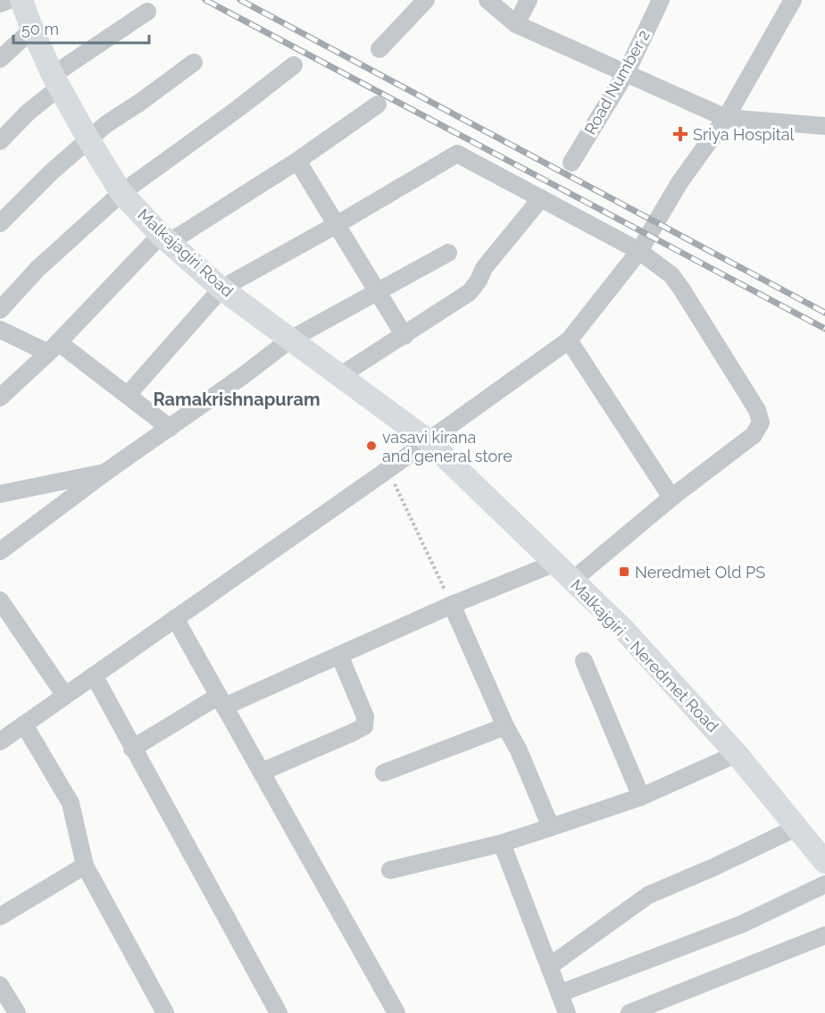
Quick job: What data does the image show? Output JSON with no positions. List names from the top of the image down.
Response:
{
  "streets": {
    "main road": ["Malkajagiri Road", "Malkajgiri - Neredmet Road"],
    "street": ["Road Number 2"]
  },
  "crossings": [
    ["Malkajagiri Road", "Malkajgiri - Neredmet Road"]
  ],
  "districts": ["Ramakrishnapuram"],
  "places": {
    "health": ["Sriya Hospital"],
    "other": ["vasavi kirana and general store"],
    "transit": ["Neredmet Old PS"]
  },
  "scale_bar": "50 m"
}
